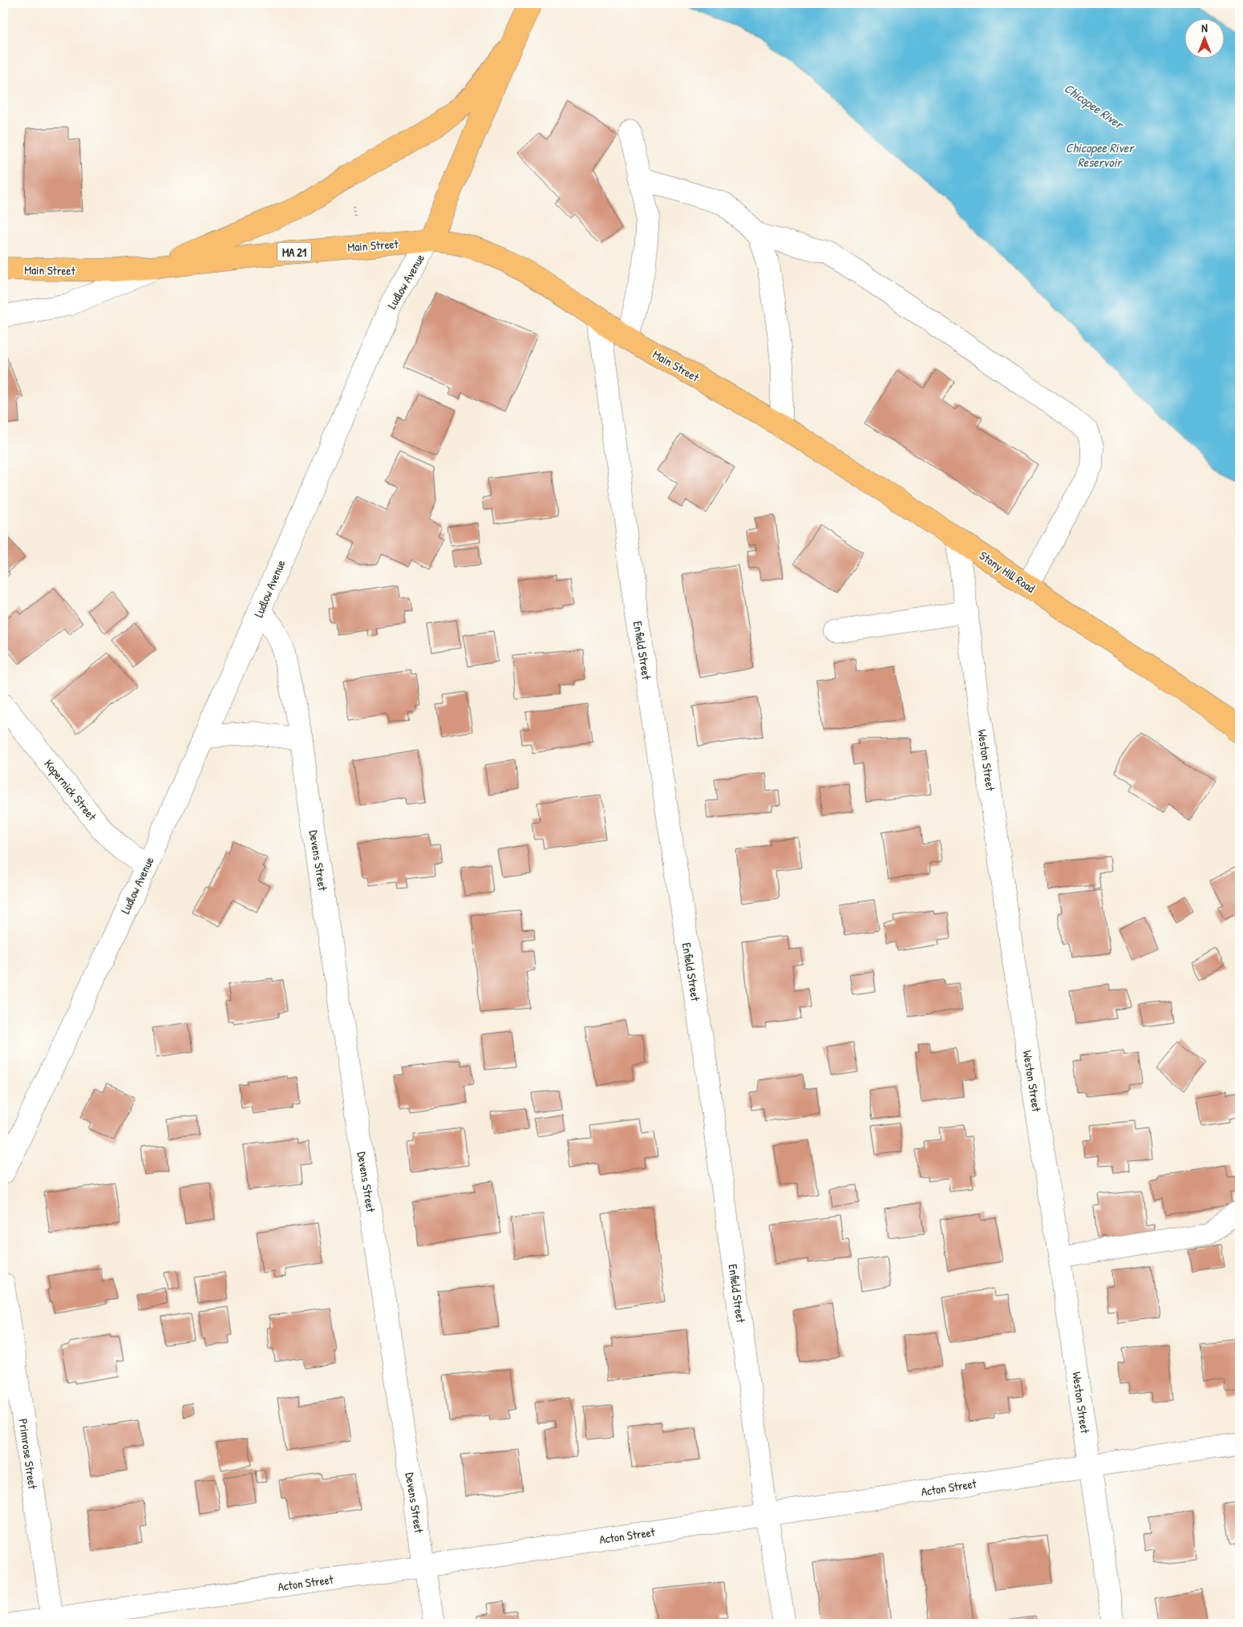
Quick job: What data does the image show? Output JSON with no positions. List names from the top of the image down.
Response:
{
  "streets": {
    "main road": [
      "Main Street",
      "MA 21",
      "Ludlow Avenue",
      "Stony Hill Road"
    ],
    "street": [
      "Enfield Street",
      "Weston Street",
      "Kopernick Street",
      "Devens Street",
      "Primrose Street",
      "Acton Street"
    ]
  },
  "crossings": [
    ["Main Street", "Ludlow Avenue"],
    ["Main Street", "Stony Hill Road"],
    ["Main Street", "Enfield Street"],
    ["Ludlow Avenue", "Kopernick Street"],
    ["Ludlow Avenue", "Devens Street"],
    ["Stony Hill Road", "Weston Street"],
    ["Enfield Street", "Acton Street"],
    ["Weston Street", "Acton Street"],
    ["Devens Street", "Acton Street"],
    ["Primrose Street", "Acton Street"]
  ],
  "water": ["Chicopee River", "Chicopee River Reservoir"],
  "north": "top"
}
